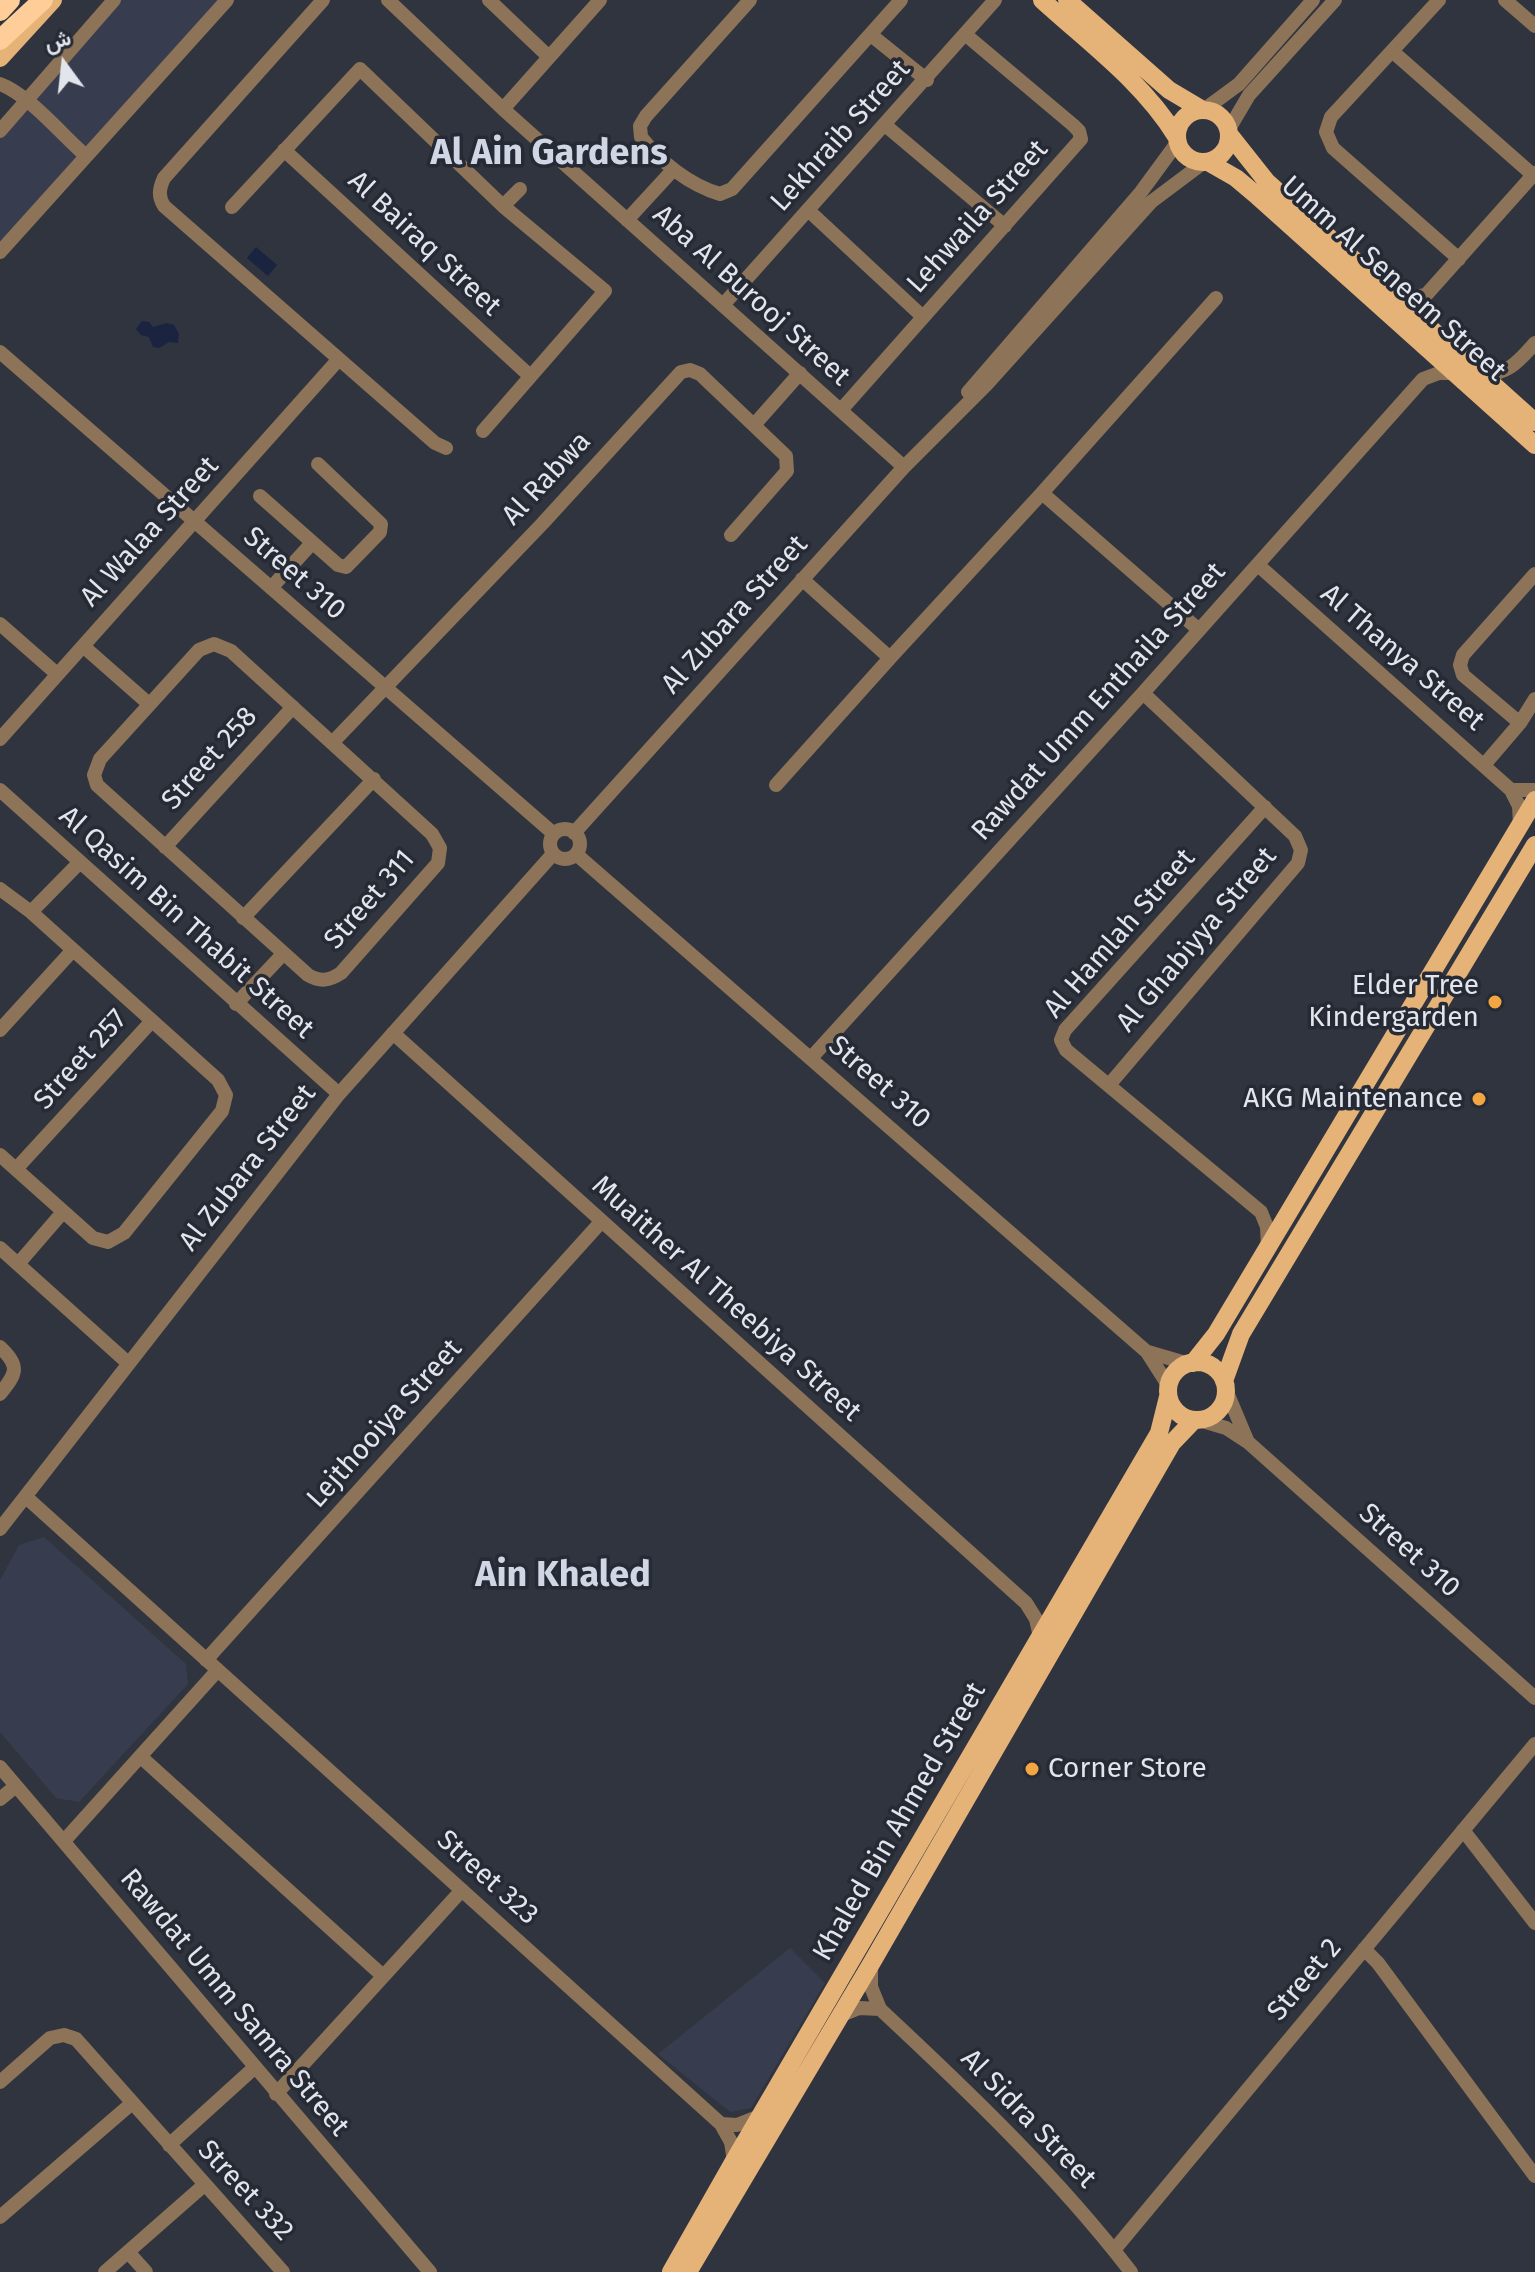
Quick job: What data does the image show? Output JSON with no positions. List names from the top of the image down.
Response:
{
  "streets": {
    "main road": ["Umm Al Seneem Street", "Khaled Bin Ahmed Street"],
    "street": [
      "Lekhraib Street",
      "Lehwaila Street",
      "Al Bairaq Street",
      "Aba Al Burooj Street",
      "Al Rabwa",
      "Al Walaa Street",
      "Street 310",
      "Al Zubara Street",
      "Al Thanya Street",
      "Rawdat Umm Enthaila Street",
      "Street 258",
      "Street 311",
      "Al Qasim Bin Thabit Street",
      "Al Hamlah Street",
      "Al Ghabiyya Street",
      "Street 257",
      "Muaither Al Theebiya Street",
      "Lejthooiya Street",
      "Street 323",
      "Street 2",
      "Rawdat Umm Samra Street",
      "Al Sidra Street",
      "Street 332"
    ]
  },
  "crossings": [
    ["Lekhraib Street", "Lehwaila Street"],
    ["Lekhraib Street", "Aba Al Burooj Street"],
    ["Lehwaila Street", "Aba Al Burooj Street"],
    ["Umm Al Seneem Street", "Al Zubara Street"],
    ["Aba Al Burooj Street", "Al Zubara Street"],
    ["Al Rabwa", "Street 310"],
    ["Al Walaa Street", "Street 310"],
    ["Street 310", "Al Zubara Street"],
    ["Street 310", "Rawdat Umm Enthaila Street"],
    ["Street 310", "Khaled Bin Ahmed Street"],
    ["Al Zubara Street", "Al Qasim Bin Thabit Street"],
    ["Al Zubara Street", "Muaither Al Theebiya Street"],
    ["Al Zubara Street", "Street 323"],
    ["Al Thanya Street", "Rawdat Umm Enthaila Street"],
    ["Rawdat Umm Enthaila Street", "Al Ghabiyya Street"],
    ["Street 258", "Street 311"],
    ["Street 311", "Al Qasim Bin Thabit Street"],
    ["Al Hamlah Street", "Al Ghabiyya Street"],
    ["Muaither Al Theebiya Street", "Lejthooiya Street"],
    ["Muaither Al Theebiya Street", "Khaled Bin Ahmed Street"],
    ["Lejthooiya Street", "Street 323"],
    ["Khaled Bin Ahmed Street", "Street 323"],
    ["Street 2", "Al Sidra Street"],
    ["Rawdat Umm Samra Street", "Street 332"]
  ],
  "districts": ["Al Ain Gardens", "Ain Khaled"],
  "places": ["Elder Tree Kindergarden", "AKG Maintenance", "Corner Store"],
  "north": "top"
}
